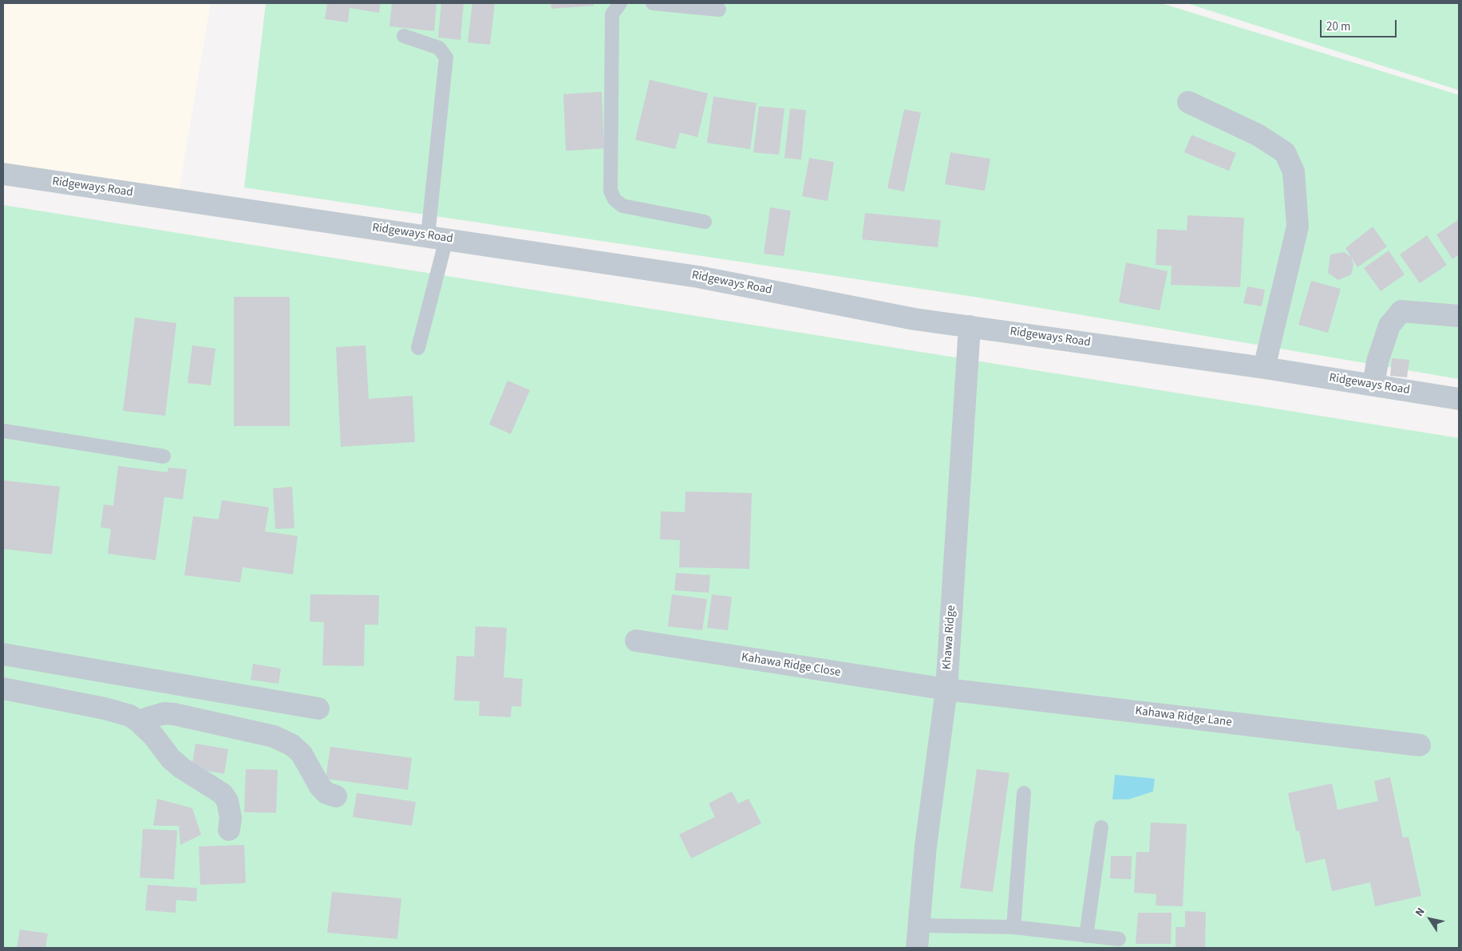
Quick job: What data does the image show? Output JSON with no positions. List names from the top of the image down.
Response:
{
  "streets": {
    "street": [
      "Ridgeways Road",
      "Khawa Ridge",
      "Kahawa Ridge Close",
      "Kahawa Ridge Lane"
    ]
  },
  "crossings": [
    ["Ridgeways Road", "Khawa Ridge"],
    ["Khawa Ridge", "Kahawa Ridge Close"],
    ["Khawa Ridge", "Kahawa Ridge Lane"],
    ["Kahawa Ridge Close", "Kahawa Ridge Lane"]
  ],
  "scale_bar": "20 m",
  "north": "top left"
}
